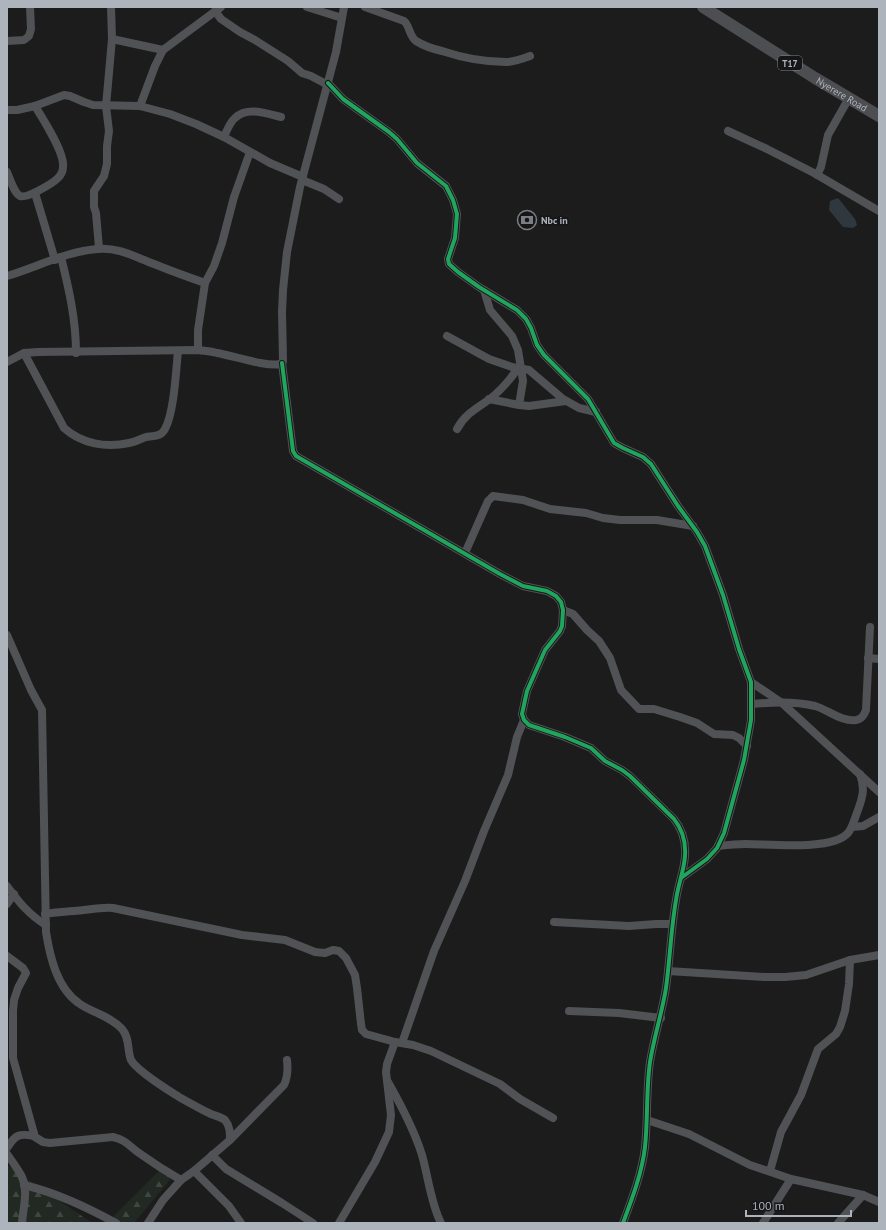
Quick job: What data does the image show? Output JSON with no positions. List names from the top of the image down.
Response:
{
  "streets": {
    "main road": ["T17", "Nyerere Road"]
  },
  "places": {
    "bank": ["Nbc in"]
  },
  "scale_bar": "100 m"
}
